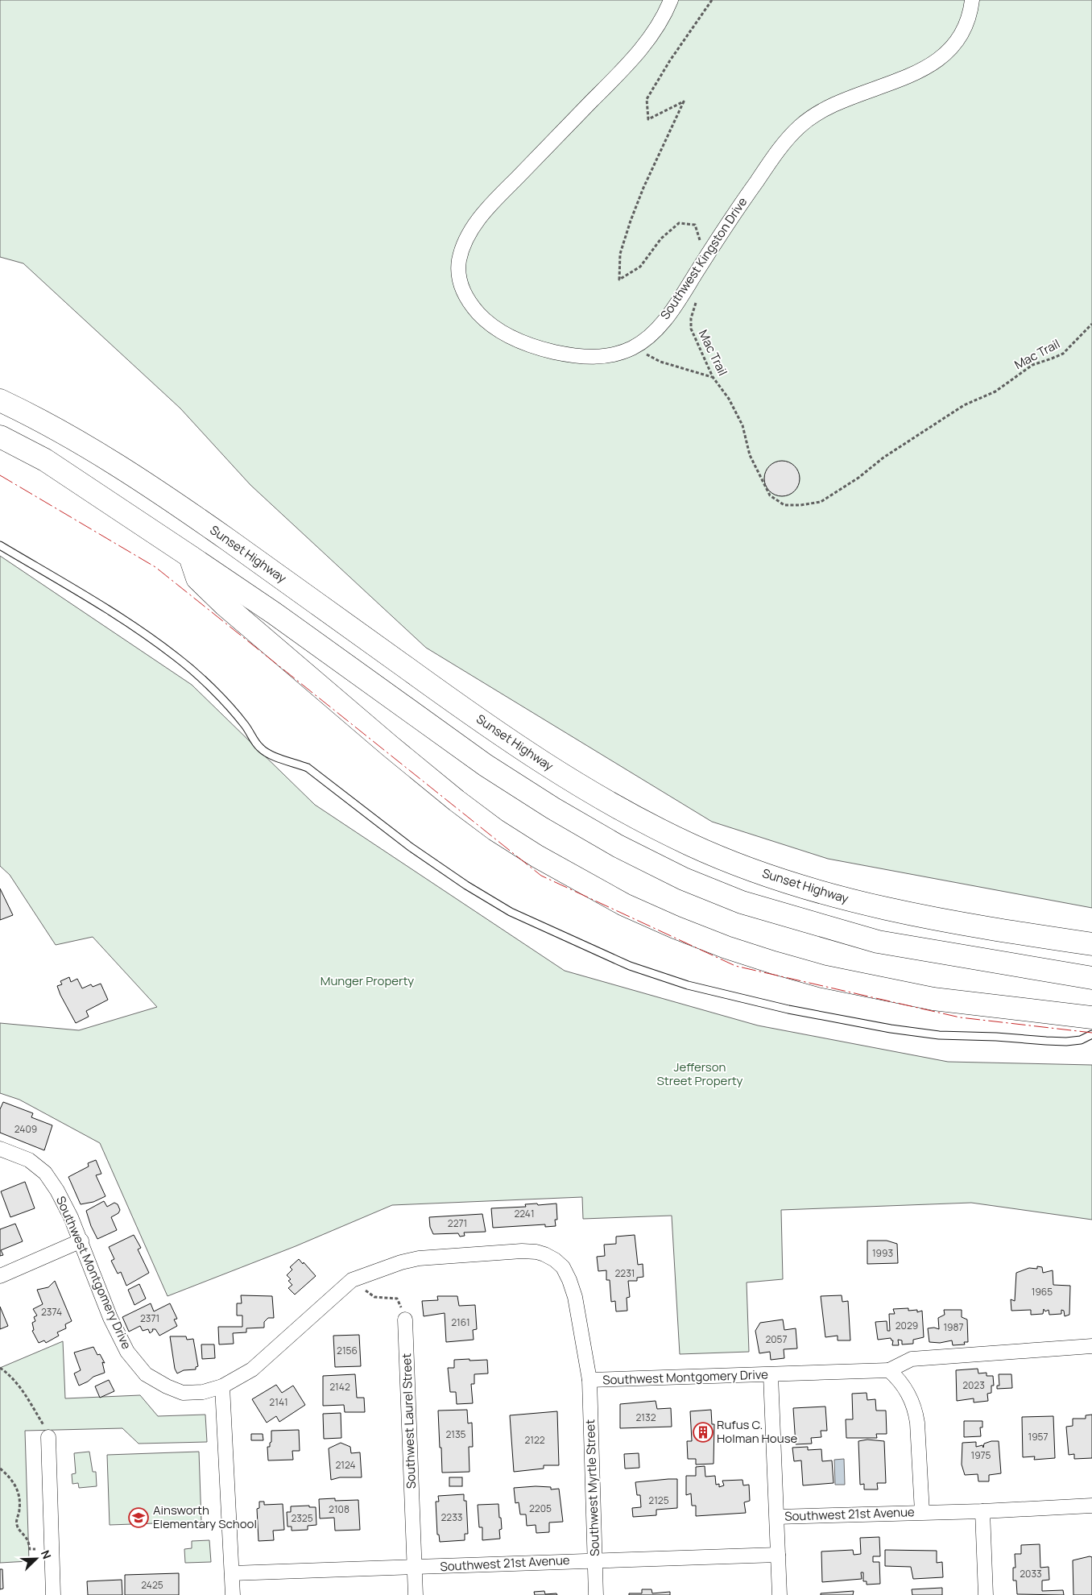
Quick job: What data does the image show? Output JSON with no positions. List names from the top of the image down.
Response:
{
  "streets": {
    "highway": ["Sunset Highway"],
    "street": [
      "Southwest Kingston Drive",
      "Southwest Montgomery Drive",
      "Southwest Laurel Street",
      "Southwest Myrtle Street",
      "Southwest 21st Avenue"
    ],
    "path": ["Mac Trail"]
  },
  "crossings": [
    ["Southwest Montgomery Drive", "Southwest Myrtle Street"],
    ["Southwest Laurel Street", "Southwest 21st Avenue"],
    ["Southwest Myrtle Street", "Southwest 21st Avenue"]
  ],
  "parks": ["Munger Property", "Jefferson Street Property"],
  "places": {
    "building": ["Rufus C. Holman House"],
    "school or university": ["Ainsworth Elementary School"]
  },
  "house_numbers": [
    "2409",
    "2241",
    "2271",
    "1993",
    "2231",
    "1965",
    "2374",
    "2371",
    "2161",
    "2029",
    "1987",
    "2057",
    "2156",
    "2023",
    "2142",
    "2141",
    "2132",
    "2135",
    "1957",
    "2122",
    "1975",
    "2124",
    "2125",
    "2205",
    "2108",
    "2233",
    "2325",
    "2033",
    "2425"
  ],
  "north": "top right"
}
